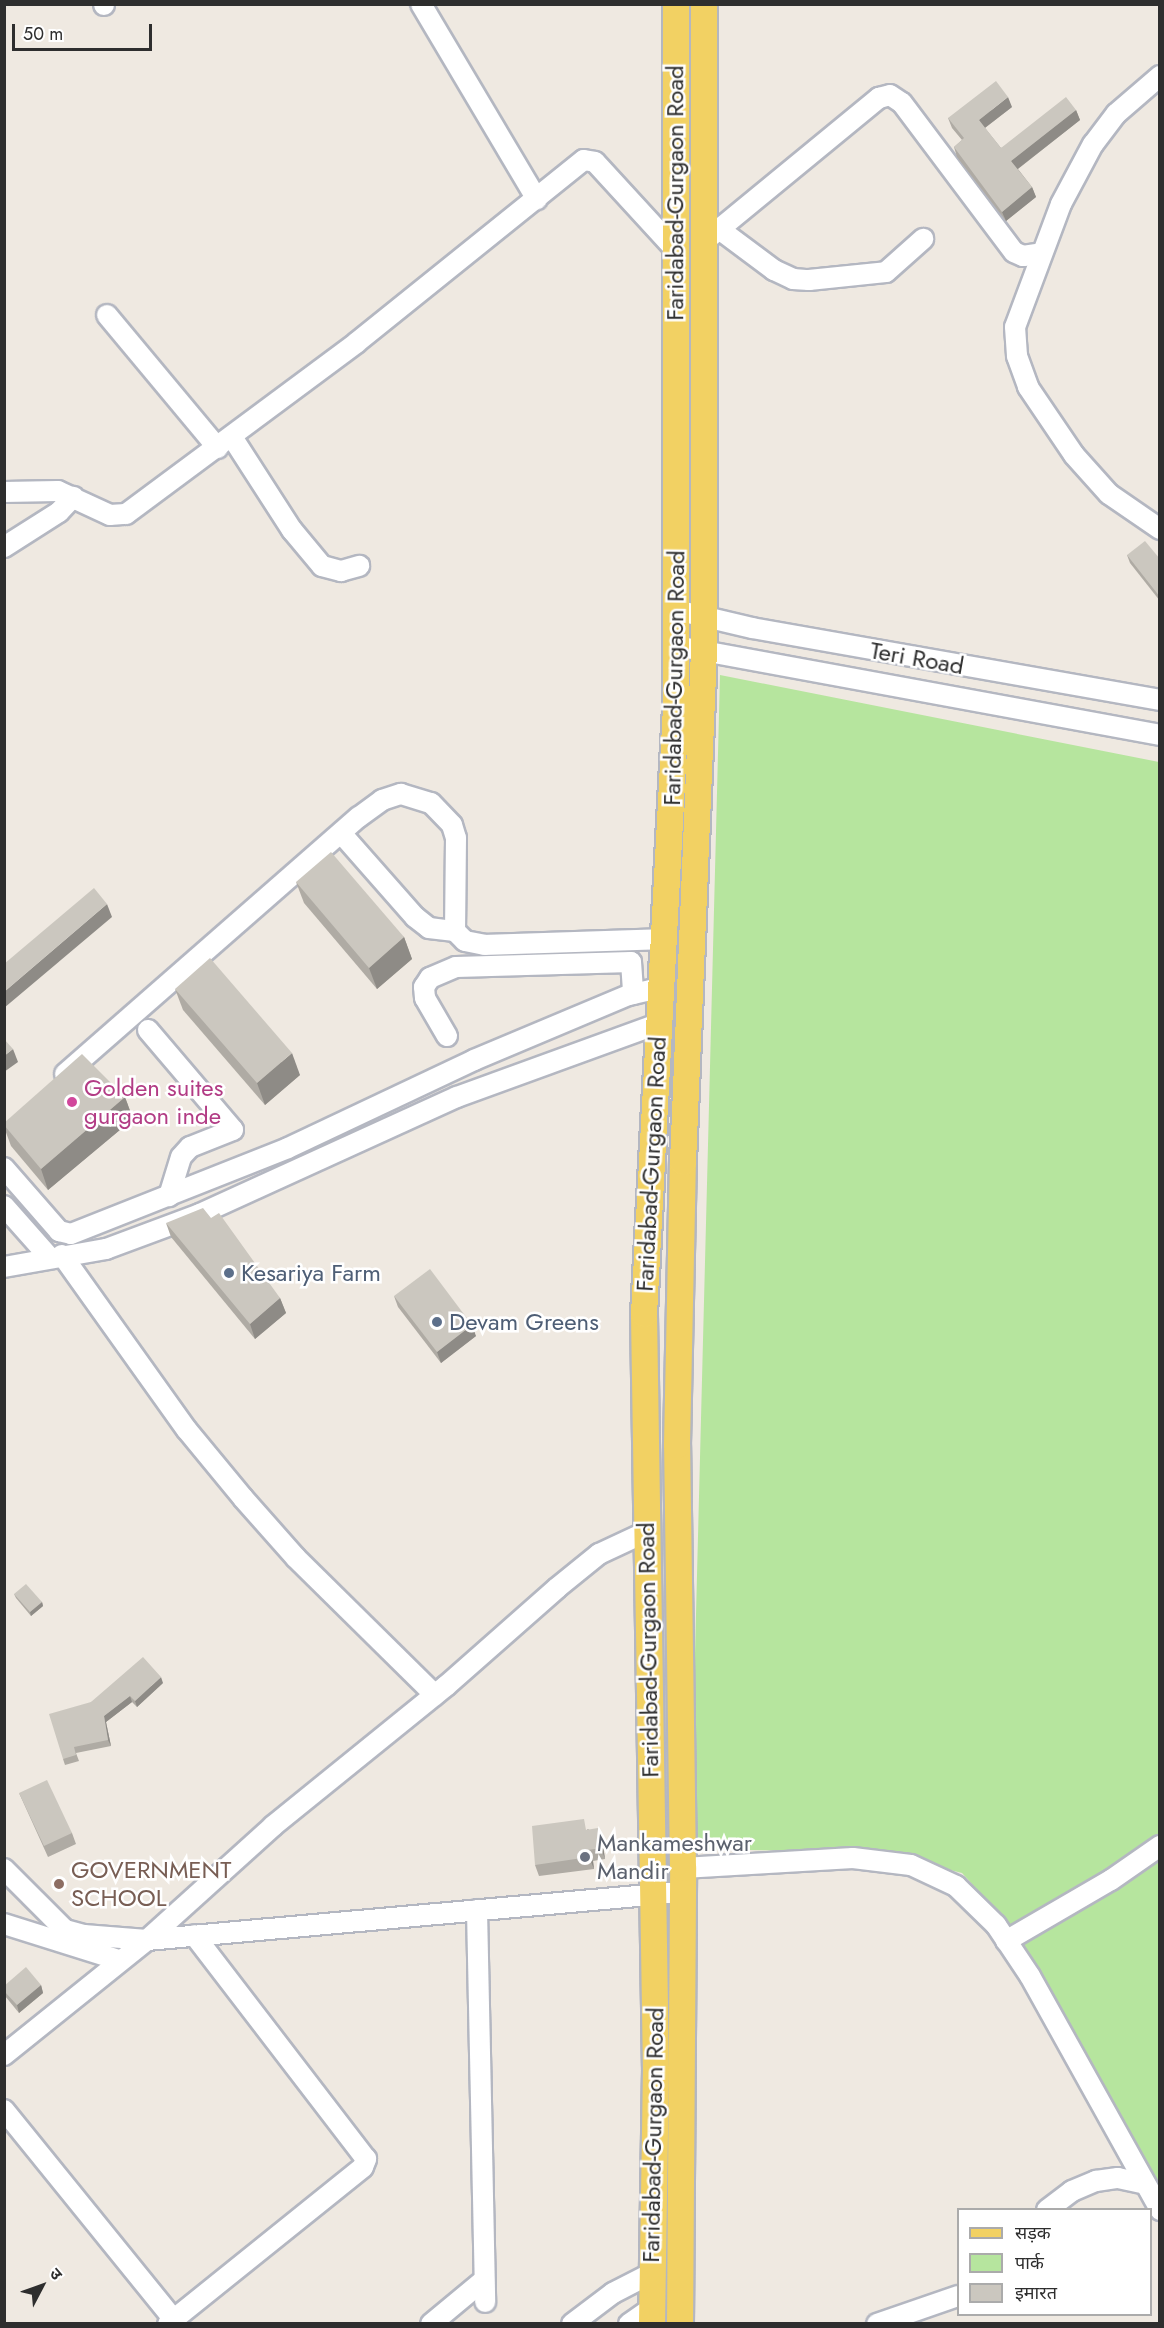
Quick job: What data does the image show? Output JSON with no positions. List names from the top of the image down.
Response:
{
  "streets": {
    "main road": ["Faridabad-Gurgaon Road"],
    "street": ["Teri Road"]
  },
  "crossings": [
    ["Faridabad-Gurgaon Road", "Teri Road"]
  ],
  "places": [
    "Golden suites gurgaon inde",
    "Kesariya Farm",
    "Devam Greens",
    "Mankameshwar Mandir",
    "GOVERNMENT SCHOOL"
  ],
  "legend": ["सड़क", "पार्क", "इमारत"],
  "scale_bar": "50 m",
  "north": "top right"
}
